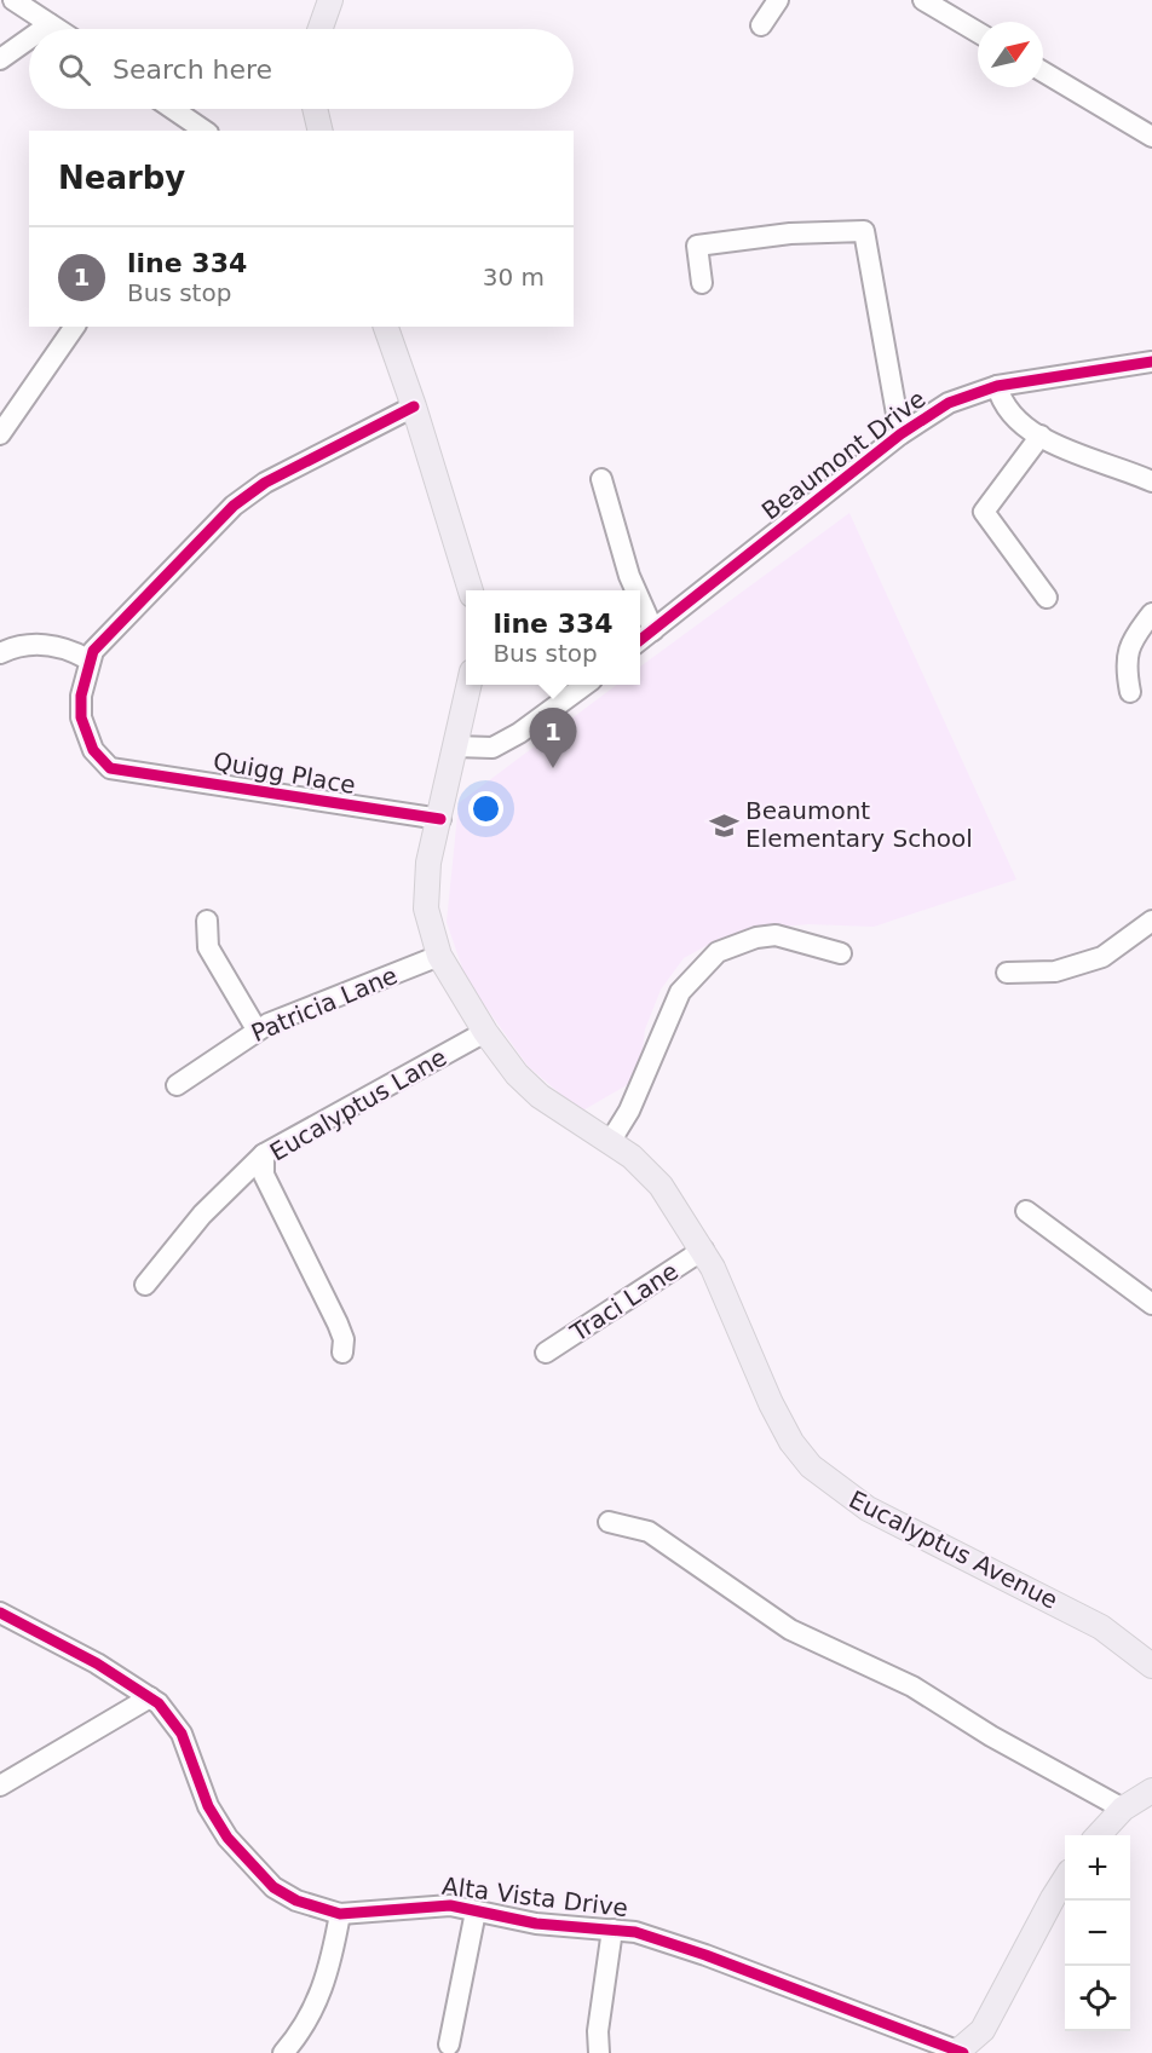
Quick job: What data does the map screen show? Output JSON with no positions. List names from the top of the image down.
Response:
{
  "streets": {
    "main road": ["Eucalyptus Avenue", "Alta Vista Drive"],
    "street": [
      "Beaumont Drive",
      "Quigg Place",
      "Patricia Lane",
      "Eucalyptus Lane",
      "Traci Lane"
    ]
  },
  "crossings": [
    ["Quigg Place", "Eucalyptus Avenue"],
    ["Patricia Lane", "Eucalyptus Avenue"],
    ["Eucalyptus Lane", "Eucalyptus Avenue"],
    ["Traci Lane", "Eucalyptus Avenue"]
  ],
  "places": {
    "school or university": ["Beaumont Elementary School"]
  },
  "north": "top right",
  "page": {
    "search": "Search here",
    "heading": "Nearby",
    "list": [
      {
        "mark": "1",
        "name": "line 334",
        "note": "Bus stop",
        "value": "30 m"
      }
    ],
    "popup": ["line 334", "Bus stop"],
    "pins": "1",
    "map_buttons": ["+", "−"]
  }
}
